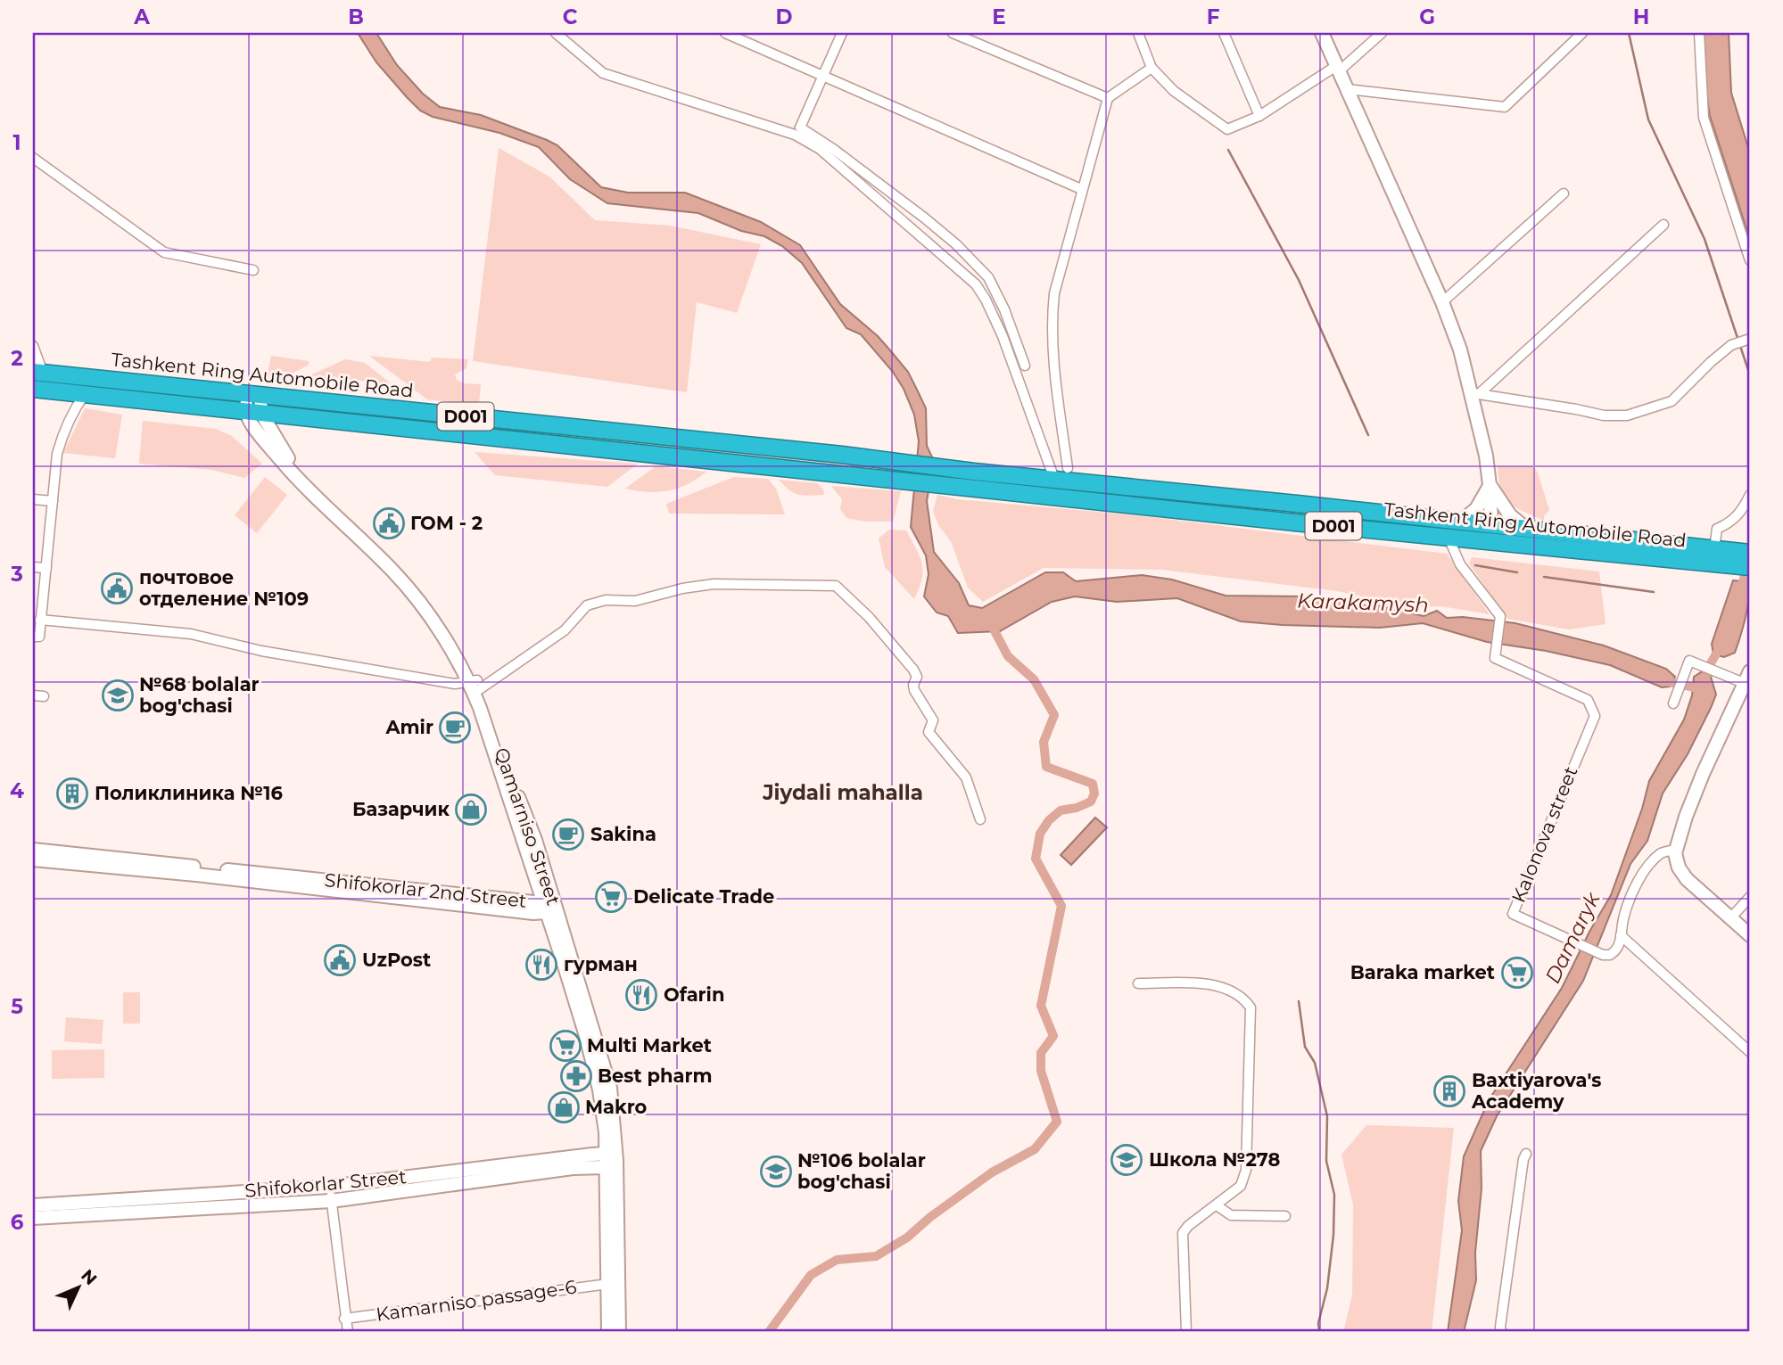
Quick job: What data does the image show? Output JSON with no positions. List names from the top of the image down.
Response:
{
  "streets": {
    "highway": ["Tashkent Ring Automobile Road", "D001"],
    "main road": ["Qamarniso Street", "Shifokorlar 2nd Street", "Shifokorlar Street"],
    "street": ["Kalonova street", "Kamarniso passage-6"]
  },
  "crossings": [
    ["Tashkent Ring Automobile Road", "Qamarniso Street"],
    ["Tashkent Ring Automobile Road", "Kalonova street"],
    ["Qamarniso Street", "Shifokorlar 2nd Street"],
    ["Qamarniso Street", "Shifokorlar Street"],
    ["Qamarniso Street", "Kamarniso passage-6"]
  ],
  "districts": ["Jiydali mahalla"],
  "water": ["Karakamysh", "Damaryk"],
  "places": {
    "public building": ["ГОМ - 2", "почтовое отделение №109", "UzPost"],
    "school or university": ["№68 bolalar bog'chasi", "Школа №278", "№106 bolalar bog'chasi"],
    "cafe": ["Amir", "Sakina"],
    "building": ["Поликлиника №16", "Baxtiyarova's Academy"],
    "shop": ["Базарчик", "Makro"],
    "supermarket": ["Delicate Trade", "Baraka market", "Multi Market"],
    "restaurant": ["гурман", "Ofarin"],
    "pharmacy": ["Best pharm"]
  },
  "north": "top right",
  "grid": {
    "columns": [
      "A",
      "B",
      "C",
      "D",
      "E",
      "F",
      "G",
      "H"
    ],
    "rows": [
      "1",
      "2",
      "3",
      "4",
      "5",
      "6"
    ]
  }
}
